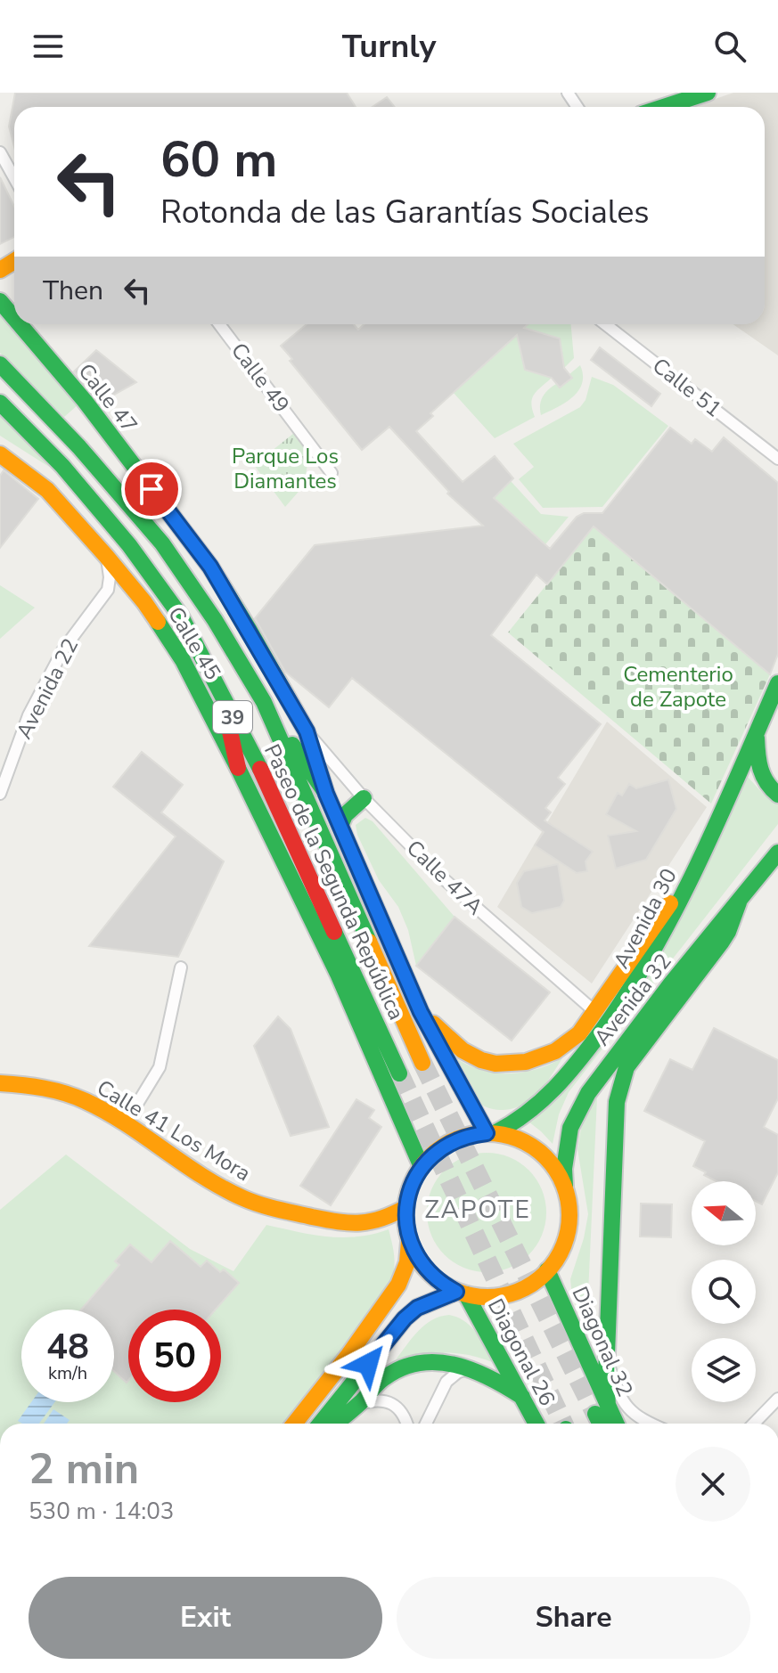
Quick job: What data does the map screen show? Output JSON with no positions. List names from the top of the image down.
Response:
{
  "streets": {
    "main road": [
      "Calle 47",
      "Calle 45",
      "39",
      "Paseo de la Segunda República",
      "Avenida 30",
      "Avenida 32",
      "Calle 41 Los Mora",
      "Diagonal 32",
      "Diagonal 26"
    ],
    "street": [
      "Calle 49",
      "Calle 51",
      "Avenida 22",
      "Calle 47A"
    ]
  },
  "crossings": [
    ["Calle 47", "Calle 45"],
    ["Calle 47", "Calle 47A"],
    ["Calle 47", "Avenida 30"],
    ["Calle 47", "Avenida 32"],
    ["Calle 47", "Calle 41 Los Mora"],
    ["Calle 47", "Diagonal 32"],
    ["Calle 47", "Diagonal 26"],
    ["Calle 45", "Avenida 30"],
    ["Calle 45", "Avenida 32"],
    ["Calle 45", "Calle 41 Los Mora"],
    ["Calle 45", "Diagonal 32"],
    ["Calle 45", "Diagonal 26"],
    ["Avenida 30", "Avenida 32"],
    ["Avenida 30", "Calle 41 Los Mora"],
    ["Avenida 30", "Diagonal 32"],
    ["Avenida 30", "Diagonal 26"],
    ["Avenida 32", "Calle 41 Los Mora"],
    ["Avenida 32", "Diagonal 32"],
    ["Avenida 32", "Diagonal 26"],
    ["Calle 41 Los Mora", "Diagonal 32"],
    ["Calle 41 Los Mora", "Diagonal 26"],
    ["Diagonal 32", "Diagonal 26"]
  ],
  "districts": ["ZAPOTE"],
  "parks": ["Parque Los Diamantes", "Cementerio de Zapote"],
  "north": "left",
  "page": {
    "header": "Turnly",
    "turn": ["60 m", "Rotonda de las Garantías Sociales"],
    "then": "Then",
    "speed": "48 km/h",
    "limit": "50",
    "heading": ["2 min", "530 m · 14:03"],
    "buttons": ["Exit", "Share"]
  }
}
